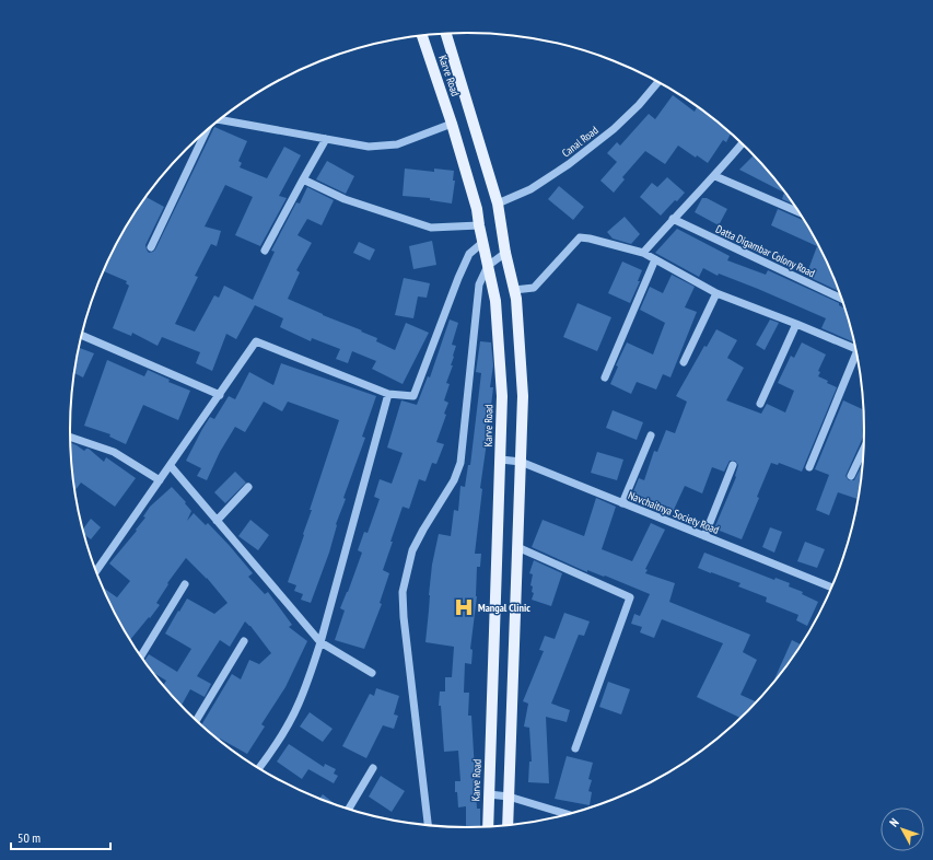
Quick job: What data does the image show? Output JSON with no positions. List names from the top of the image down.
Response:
{
  "streets": {
    "main road": ["Karve Road"],
    "street": ["Canal Road", "Datta Digambar Colony Road", "Navchaitnya Society Road"]
  },
  "crossings": [
    ["Karve Road", "Canal Road"],
    ["Karve Road", "Navchaitnya Society Road"]
  ],
  "places": {
    "hospital": ["Mangal Clinic"]
  },
  "scale_bar": "50 m",
  "north": "top left"
}
